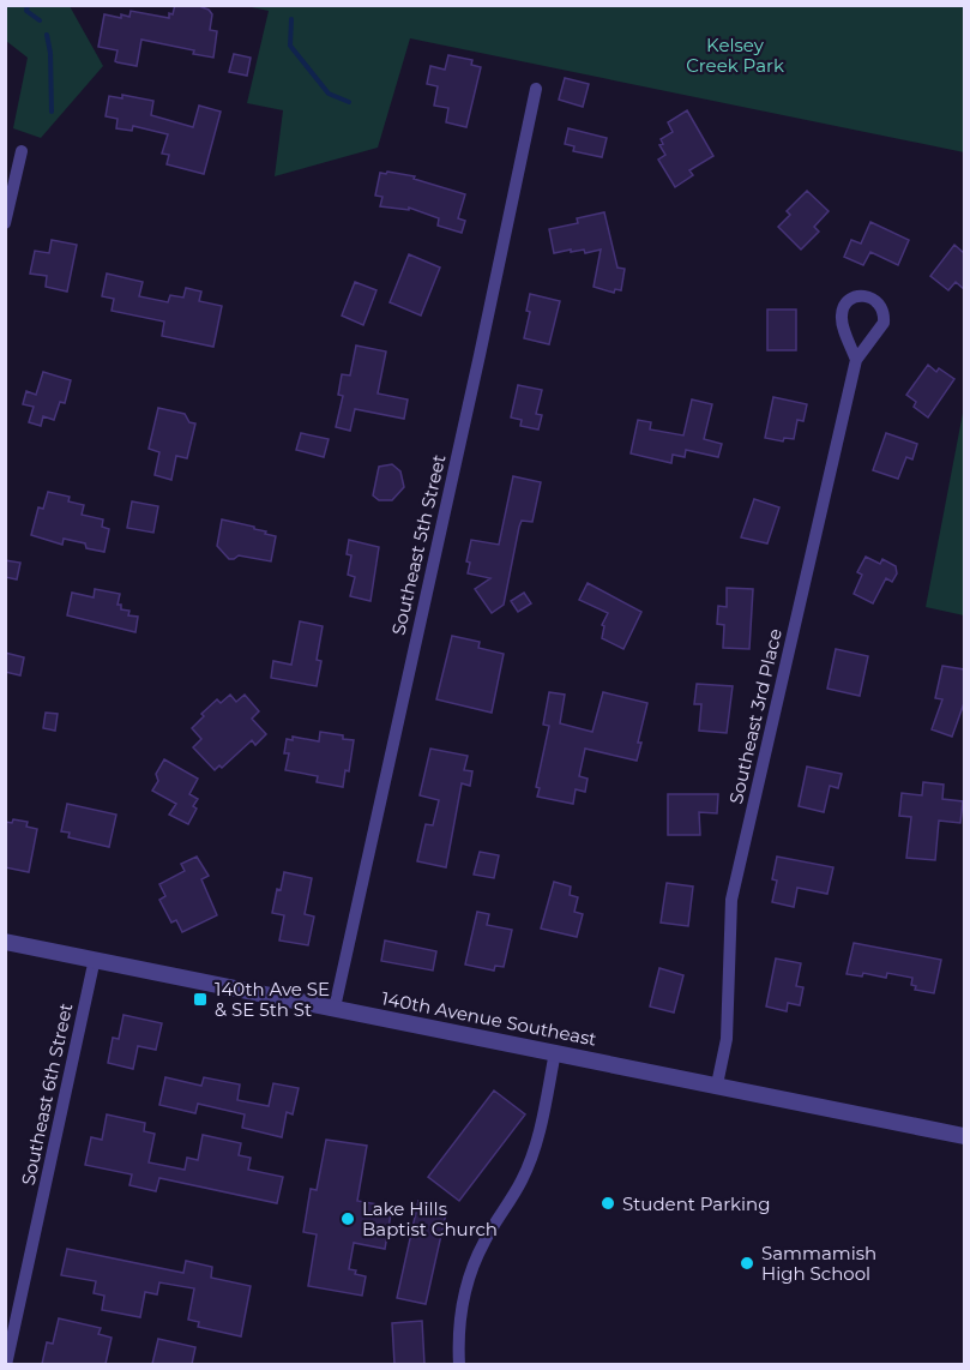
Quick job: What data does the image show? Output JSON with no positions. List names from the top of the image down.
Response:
{
  "streets": {
    "street": [
      "Southeast 5th Street",
      "Southeast 3rd Place",
      "140th Avenue Southeast",
      "Southeast 6th Street"
    ]
  },
  "crossings": [
    ["Southeast 5th Street", "140th Avenue Southeast"],
    ["Southeast 3rd Place", "140th Avenue Southeast"],
    ["140th Avenue Southeast", "Southeast 6th Street"]
  ],
  "parks": ["Kelsey Creek Park"],
  "places": {
    "transit": ["140th Ave SE & SE 5th St"],
    "other": ["Student Parking", "Lake Hills Baptist Church", "Sammamish High School"]
  }
}
